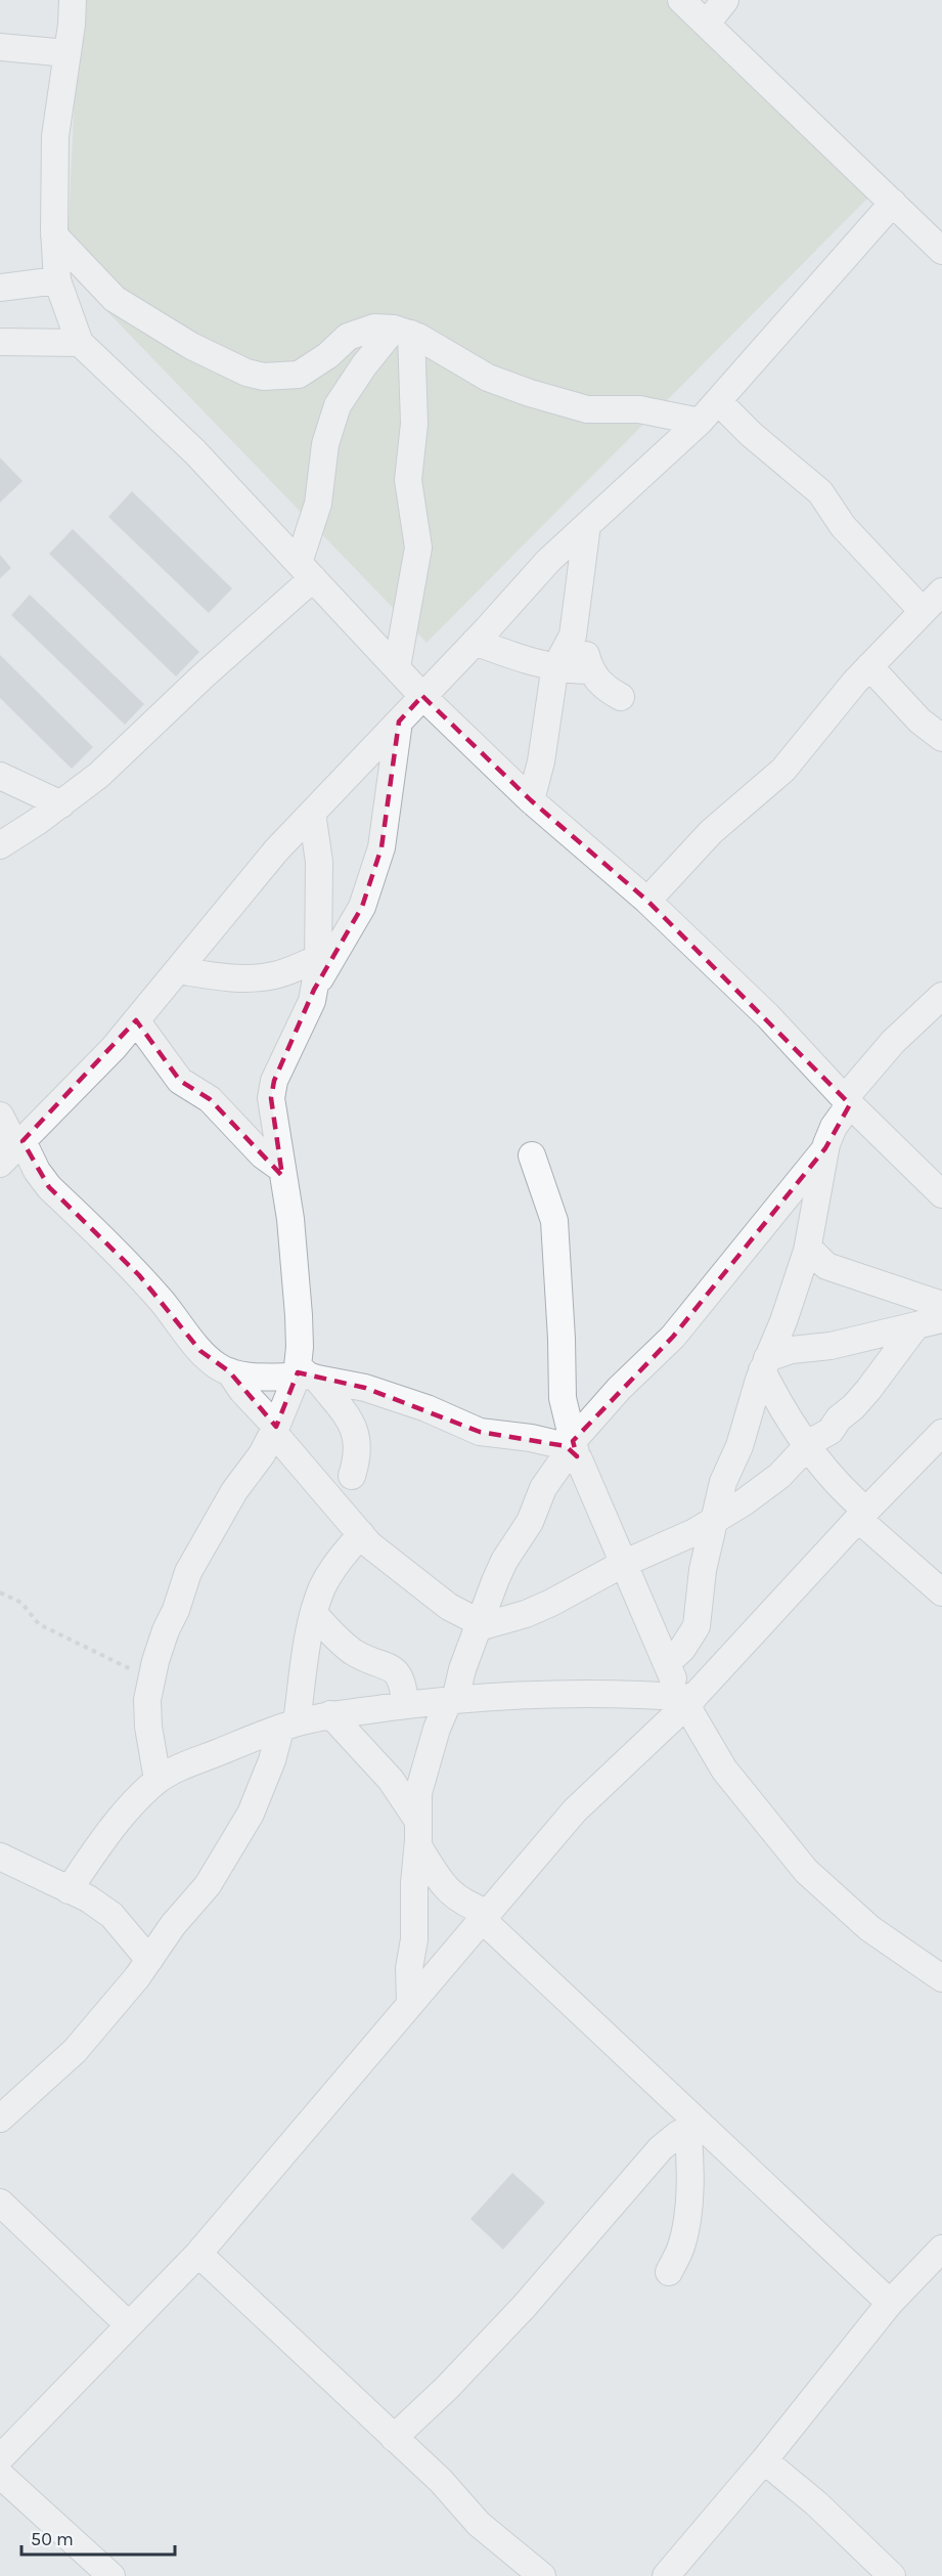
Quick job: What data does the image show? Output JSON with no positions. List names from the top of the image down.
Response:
{
  "scale_bar": "50 m"
}
